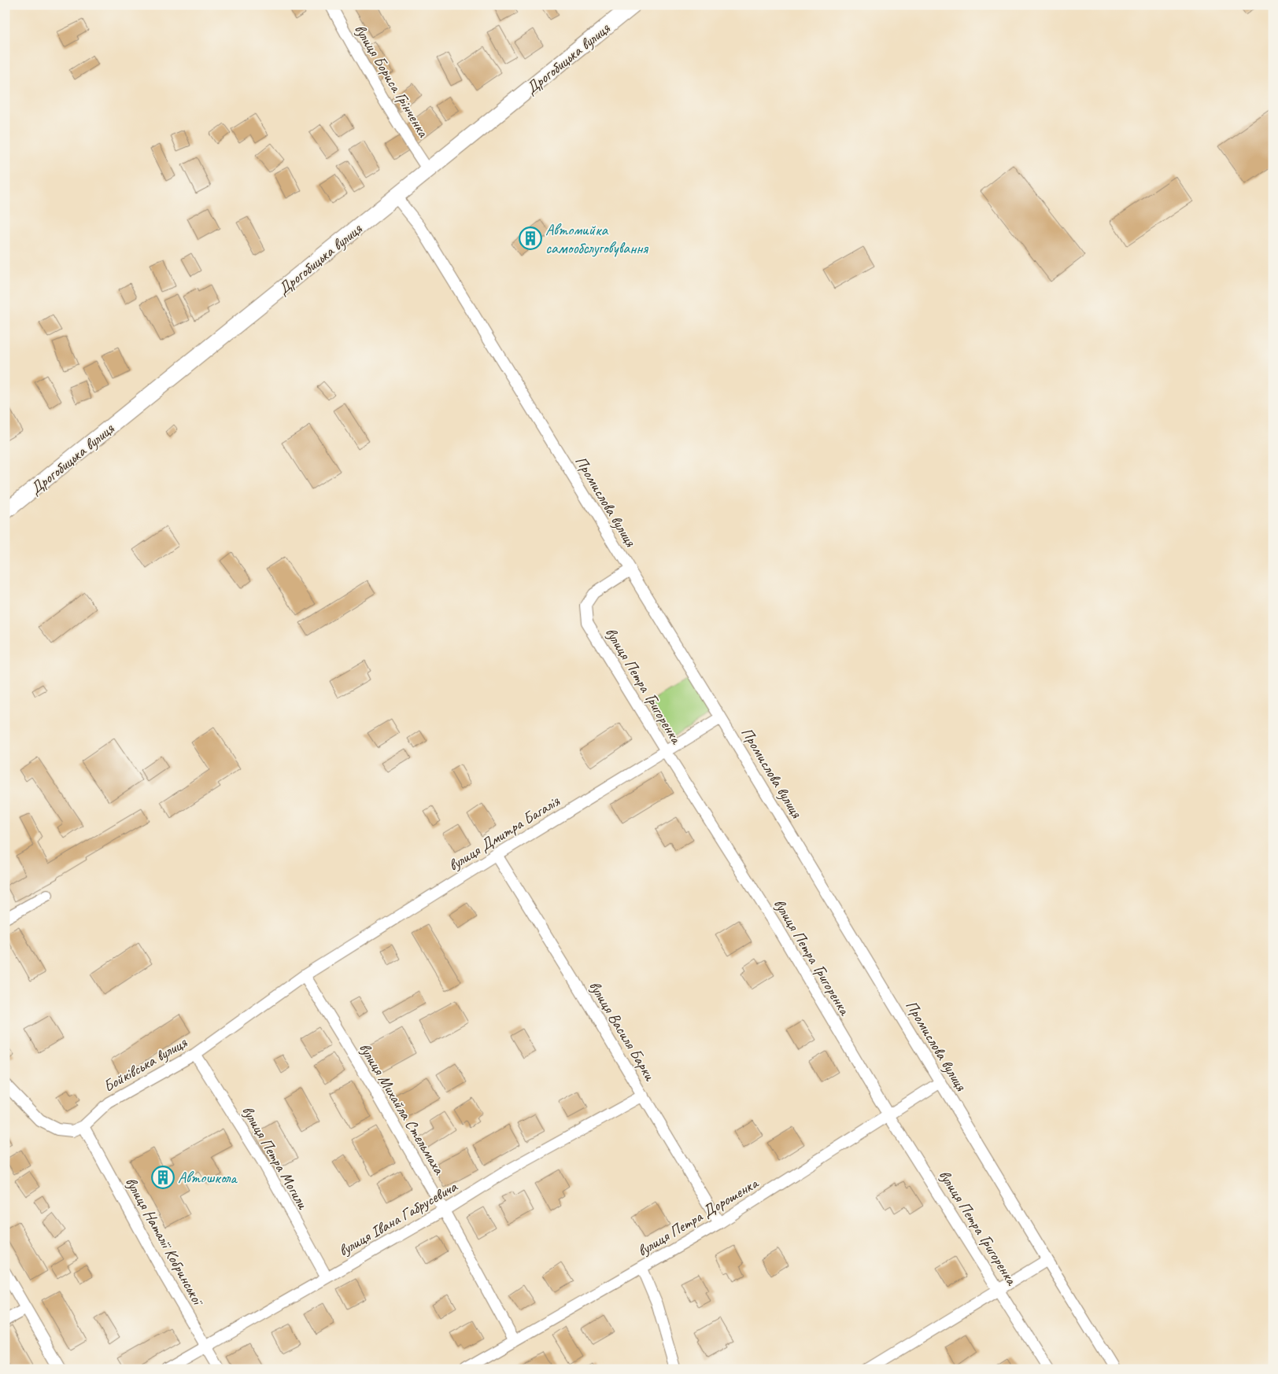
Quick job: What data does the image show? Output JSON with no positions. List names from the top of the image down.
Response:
{
  "streets": {
    "main road": ["Дрогобицька вулиця"],
    "street": [
      "вулиця Бориса Грінченка",
      "Промислова вулиця",
      "вулиця Петра Григоренка",
      "вулиця Дмитра Багалія",
      "вулиця Василя Барки",
      "Бойківська вулиця",
      "вулиця Михайла Стельмаха",
      "вулиця Петра Могили",
      "вулиця Петра Дорошенка",
      "вулиця Івана Габрусевича",
      "вулиця Наталії Кобринської"
    ]
  },
  "crossings": [
    ["Дрогобицька вулиця", "вулиця Бориса Грінченка"],
    ["Дрогобицька вулиця", "Промислова вулиця"],
    ["Промислова вулиця", "вулиця Петра Григоренка"],
    ["Промислова вулиця", "вулиця Дмитра Багалія"],
    ["Промислова вулиця", "вулиця Петра Дорошенка"],
    ["вулиця Петра Григоренка", "вулиця Дмитра Багалія"],
    ["вулиця Петра Григоренка", "вулиця Петра Дорошенка"],
    ["вулиця Дмитра Багалія", "вулиця Василя Барки"],
    ["вулиця Дмитра Багалія", "Бойківська вулиця"],
    ["вулиця Дмитра Багалія", "вулиця Михайла Стельмаха"],
    ["вулиця Василя Барки", "вулиця Петра Дорошенка"],
    ["вулиця Василя Барки", "вулиця Івана Габрусевича"],
    ["Бойківська вулиця", "вулиця Михайла Стельмаха"],
    ["Бойківська вулиця", "вулиця Петра Могили"],
    ["Бойківська вулиця", "вулиця Наталії Кобринської"],
    ["вулиця Михайла Стельмаха", "вулиця Петра Дорошенка"],
    ["вулиця Михайла Стельмаха", "вулиця Івана Габрусевича"],
    ["вулиця Петра Могили", "вулиця Івана Габрусевича"],
    ["вулиця Івана Габрусевича", "вулиця Наталії Кобринської"]
  ],
  "places": {
    "building": ["Автомийка самообслуговування", "Автошкола"]
  }
}
